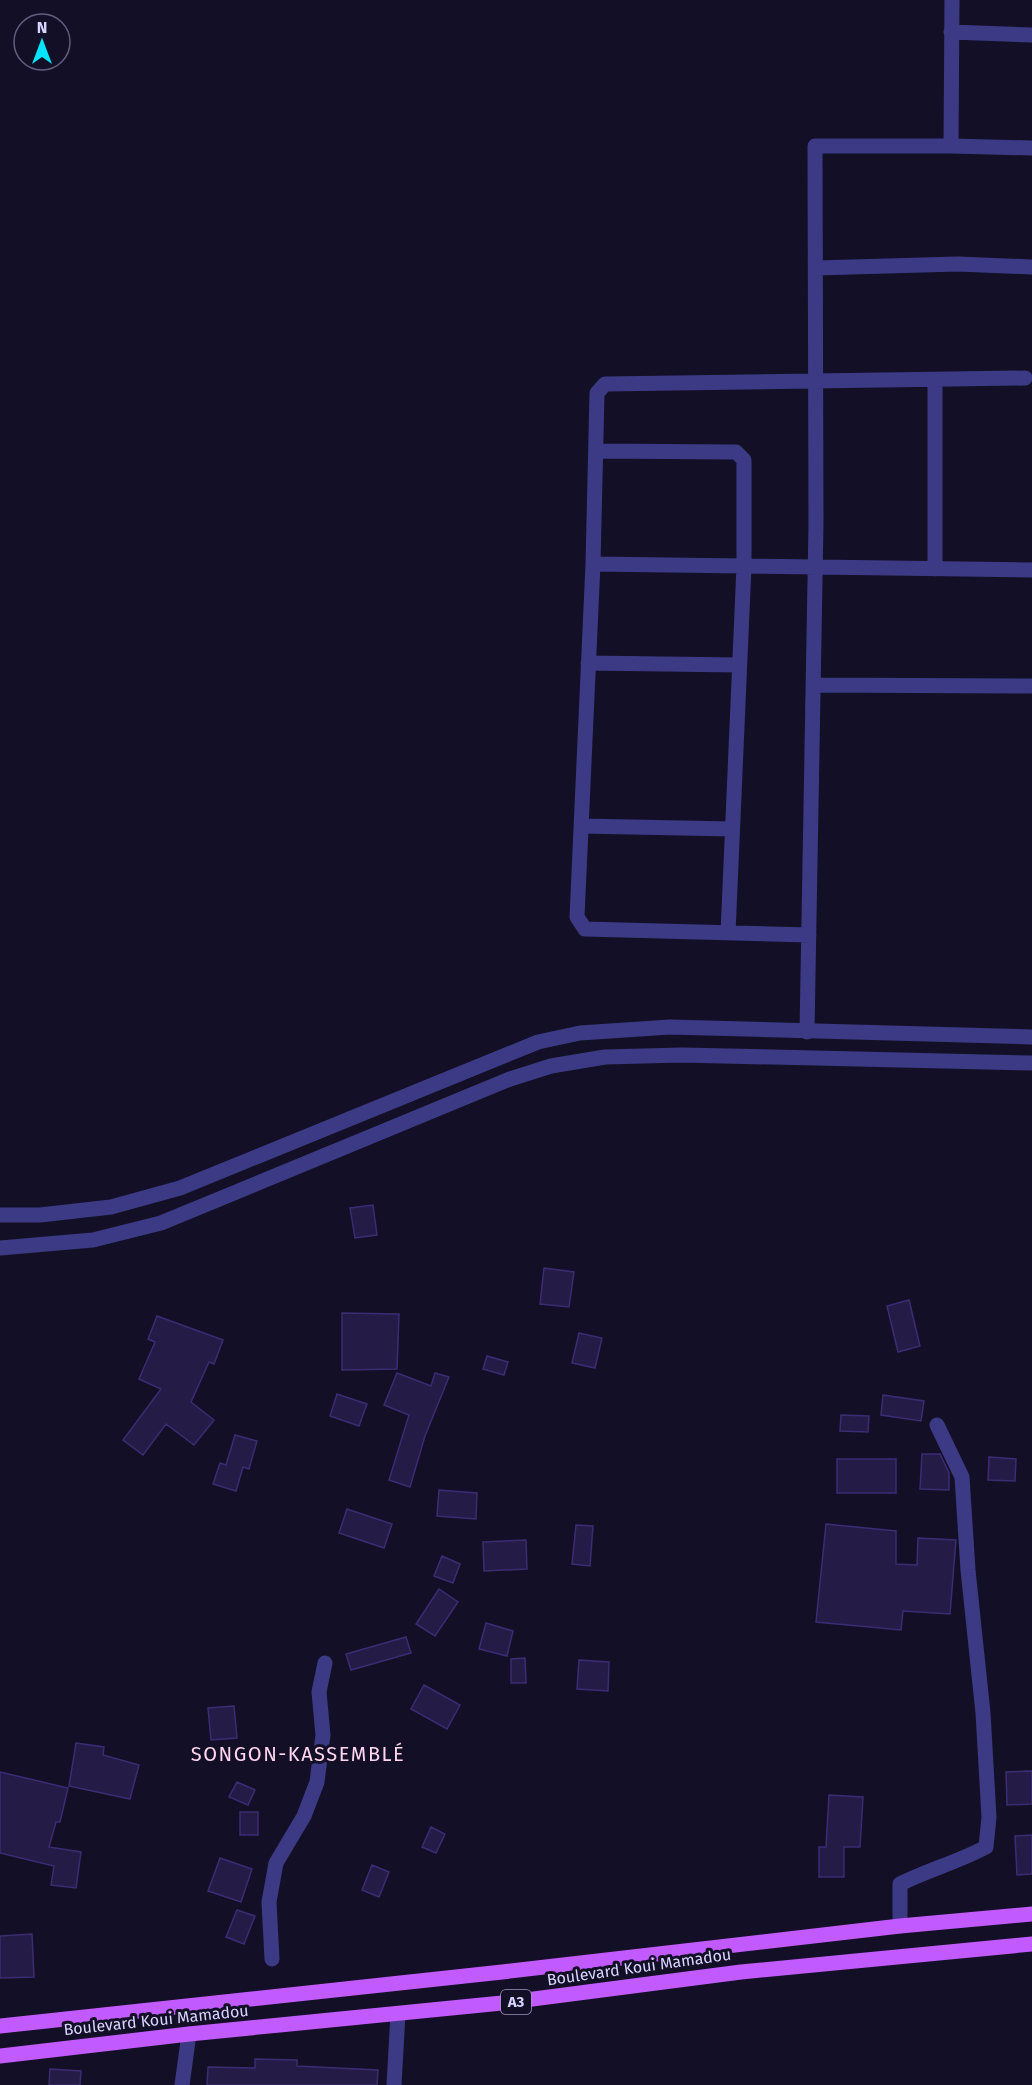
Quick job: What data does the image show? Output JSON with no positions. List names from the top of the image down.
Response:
{
  "streets": {
    "main road": ["Boulevard Koui Mamadou", "A3"]
  },
  "districts": ["SONGON-KASSEMBLÉ"],
  "north": "top"
}
